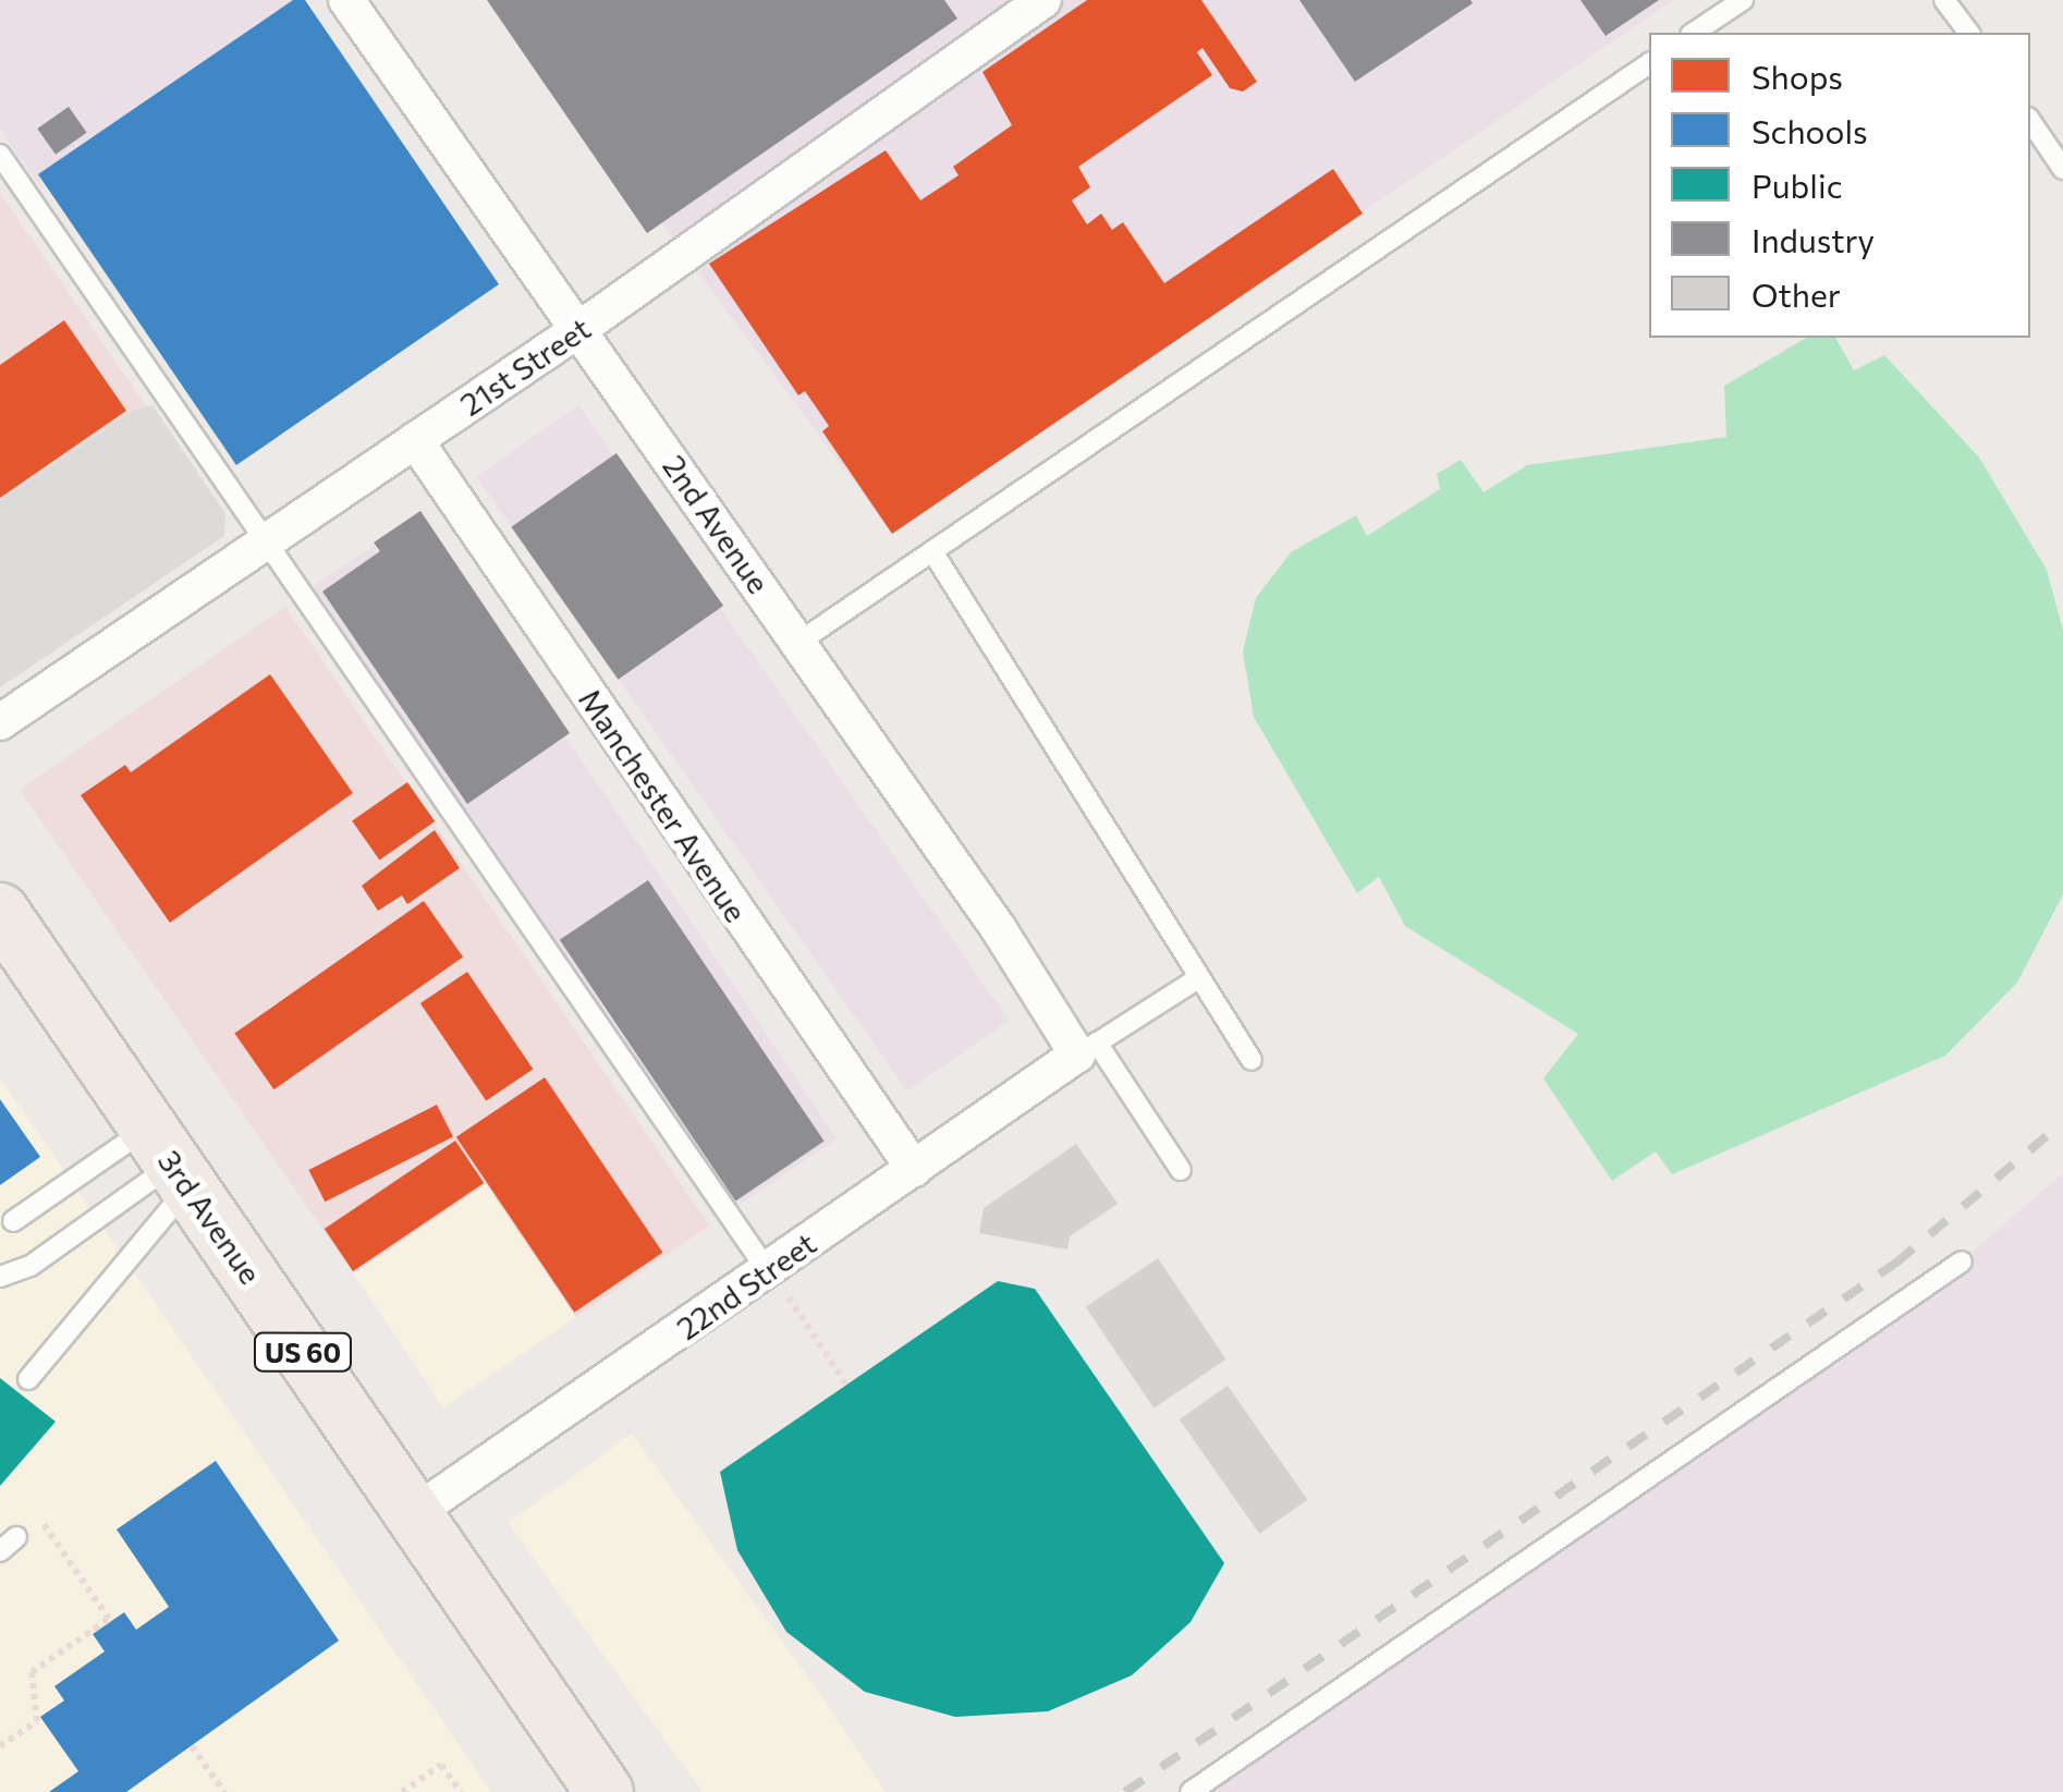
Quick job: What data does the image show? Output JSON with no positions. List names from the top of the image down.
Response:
{
  "streets": {
    "main road": ["3rd Avenue", "US 60"],
    "street": [
      "21st Street",
      "2nd Avenue",
      "Manchester Avenue",
      "22nd Street"
    ]
  },
  "crossings": [
    ["21st Street", "2nd Avenue"],
    ["21st Street", "Manchester Avenue"],
    ["2nd Avenue", "22nd Street"],
    ["Manchester Avenue", "22nd Street"],
    ["3rd Avenue", "22nd Street"]
  ],
  "legend": [
    "Shops",
    "Schools",
    "Public",
    "Industry",
    "Other"
  ]
}
